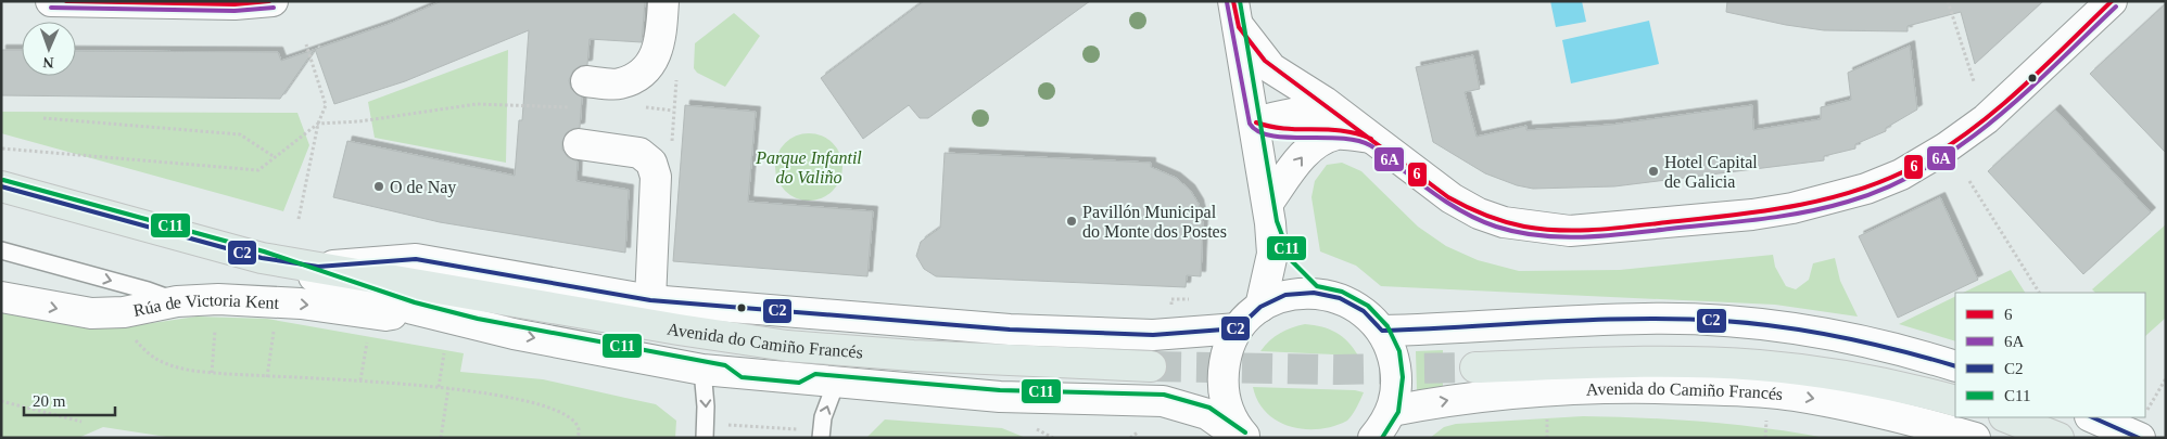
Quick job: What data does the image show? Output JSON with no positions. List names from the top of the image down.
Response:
{
  "streets": {
    "main road": ["Avenida do Camiño Francés"],
    "street": ["Rúa de Victoria Kent"]
  },
  "crossings": [
    ["Rúa de Victoria Kent", "Avenida do Camiño Francés"]
  ],
  "one_way": ["Rúa de Victoria Kent"],
  "parks": ["Parque Infantil do Valiño"],
  "places": ["Hotel Capital de Galicia", "O de Nay", "Pavillón Municipal do Monte dos Postes"],
  "lines": [
    "transit line 6",
    "transit line C11",
    "transit line 6A",
    "transit line C2"
  ],
  "legend": [
    "6",
    "6A",
    "C2",
    "C11"
  ],
  "scale_bar": "20 m",
  "north": "bottom"
}
